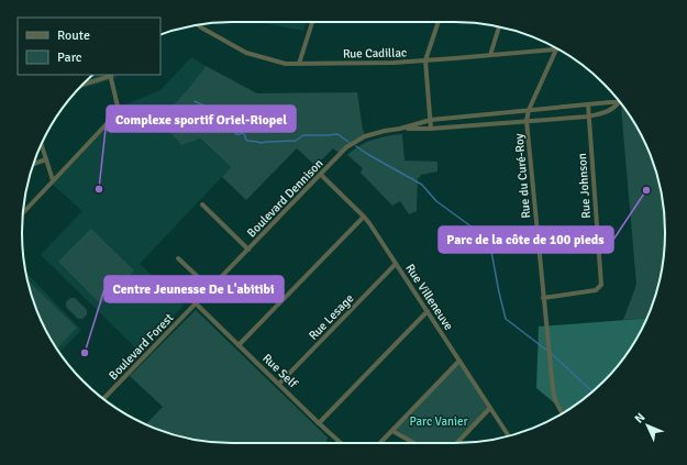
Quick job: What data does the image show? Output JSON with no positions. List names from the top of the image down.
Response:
{
  "streets": {
    "street": [
      "Rue Cadillac",
      "Rue du Curé-Roy",
      "Rue Johnson",
      "Boulevard Dennison",
      "Rue Villeneuve",
      "Rue Lesage",
      "Boulevard Forest",
      "Rue Self"
    ]
  },
  "crossings": [
    ["Rue Cadillac", "Rue du Curé-Roy"],
    ["Rue du Curé-Roy", "Rue Johnson"],
    ["Rue du Curé-Roy", "Boulevard Dennison"],
    ["Rue Johnson", "Boulevard Dennison"],
    ["Boulevard Dennison", "Rue Villeneuve"],
    ["Boulevard Dennison", "Boulevard Forest"],
    ["Boulevard Dennison", "Rue Self"],
    ["Rue Villeneuve", "Rue Lesage"],
    ["Rue Lesage", "Rue Self"],
    ["Boulevard Forest", "Rue Self"]
  ],
  "parks": ["Parc Vanier"],
  "places": ["Complexe sportif Oriel-Riopel", "Parc de la côte de 100 pieds", "Centre Jeunesse De L'abitibi"],
  "legend": ["Route", "Parc"],
  "north": "top left"
}
